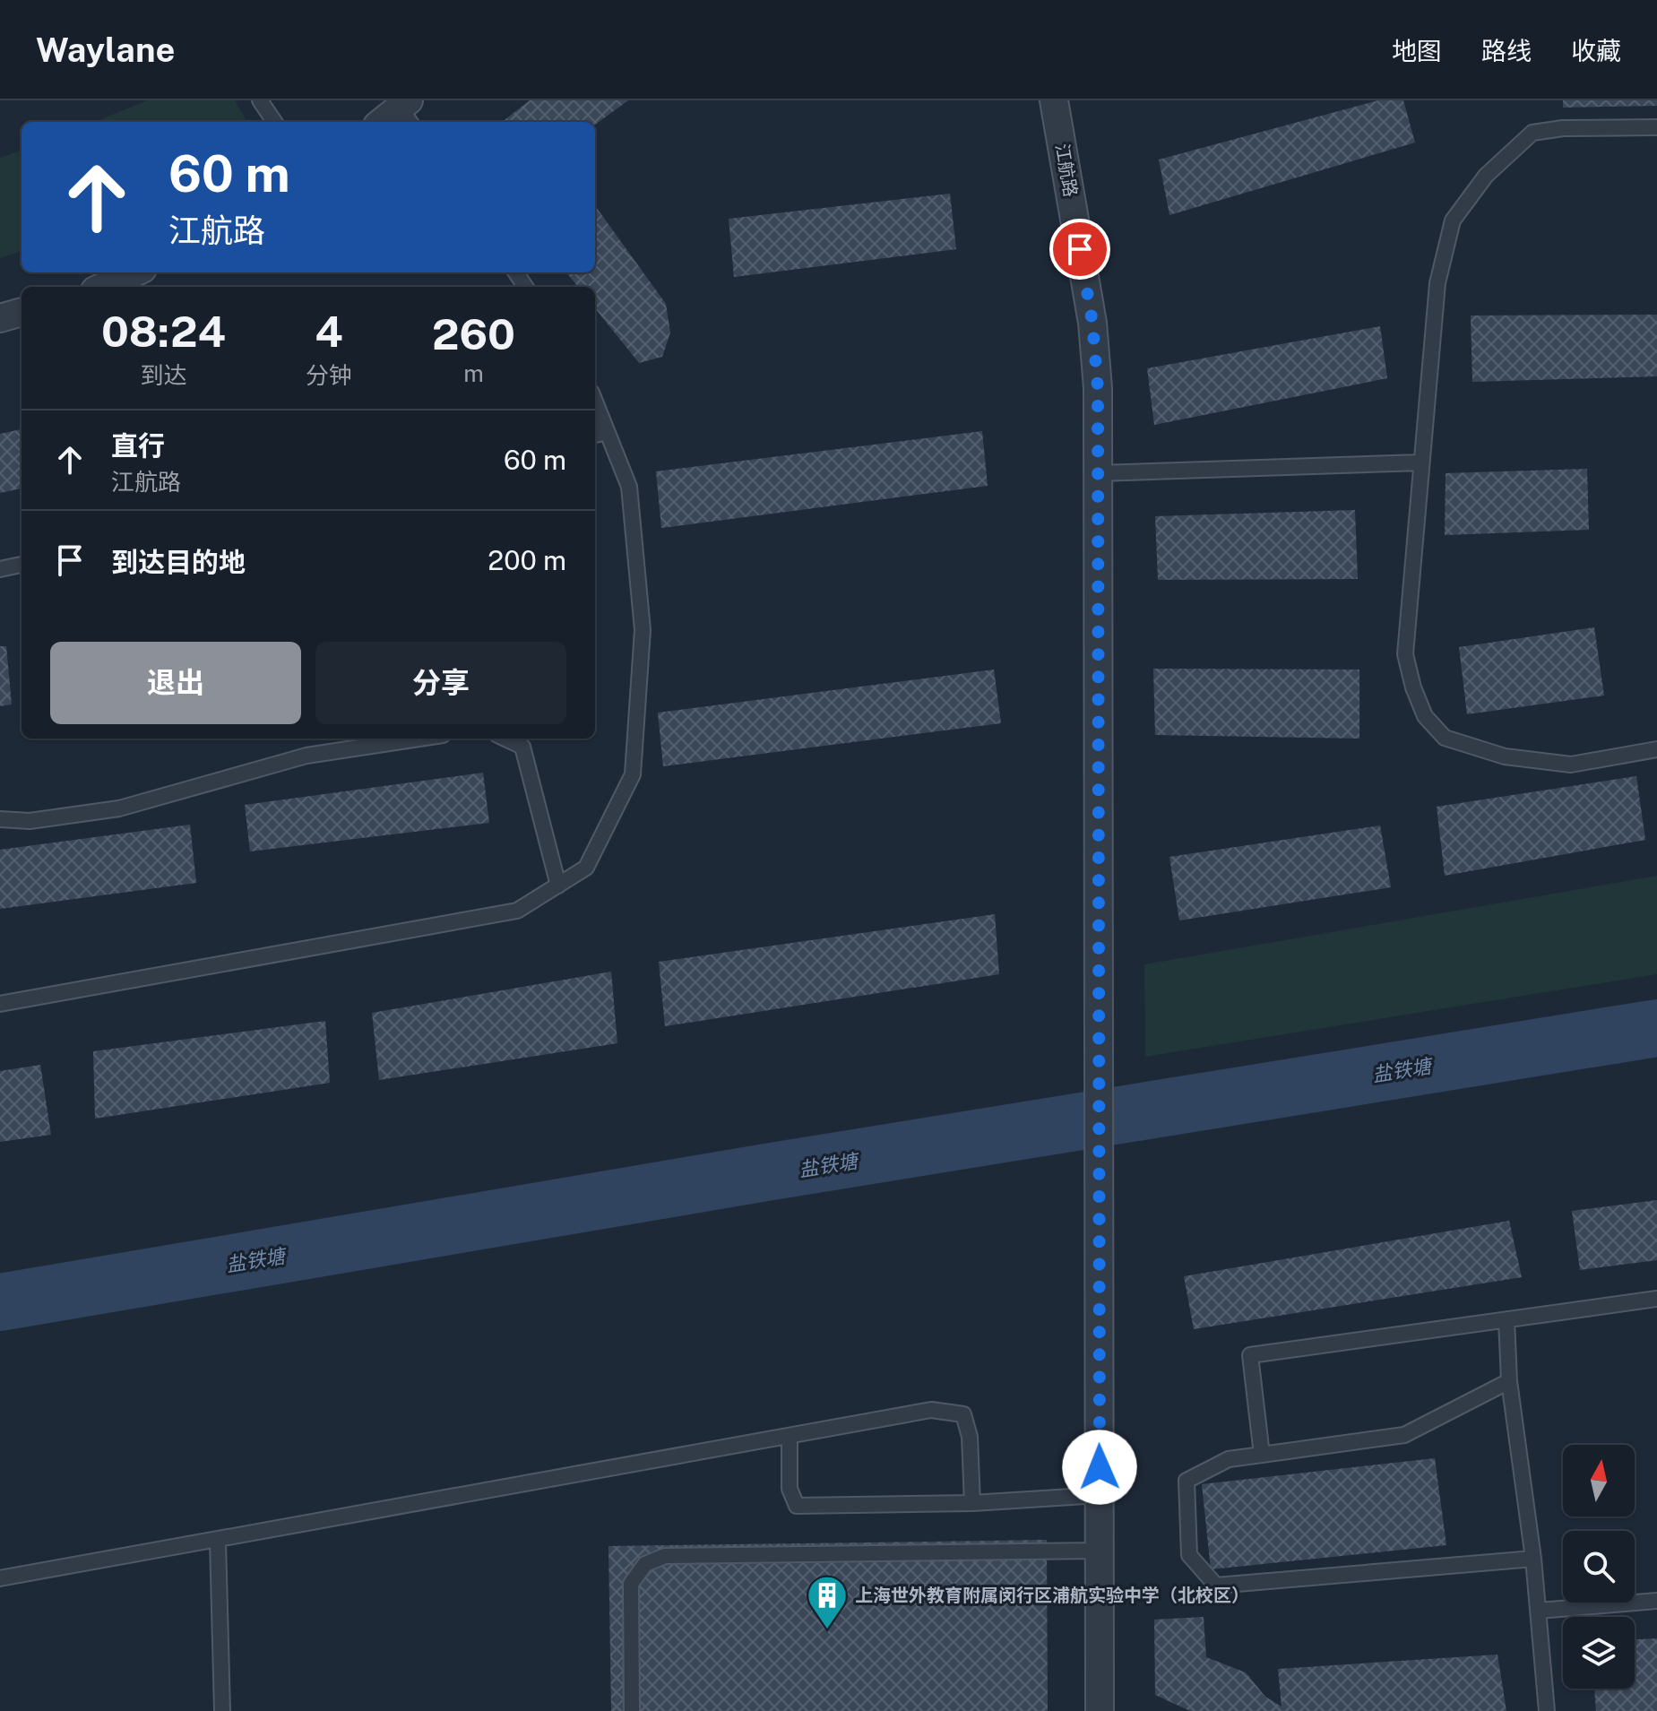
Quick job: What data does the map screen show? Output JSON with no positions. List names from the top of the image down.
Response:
{
  "streets": {
    "street": ["江航路"]
  },
  "water": ["盐铁塘"],
  "places": {
    "building": ["上海世外教育附属闵行区浦航实验中学（北校区）"]
  },
  "north": "top",
  "page": {
    "header": "Waylane",
    "nav": ["地图", "路线", "收藏"],
    "turn": ["60 m", "江航路"],
    "eta": [
      "08:24",
      "到达",
      "4",
      "分钟",
      "260",
      "m"
    ],
    "list": [
      {
        "name": "直行",
        "note": "江航路",
        "value": "60 m"
      },
      {
        "name": "到达目的地",
        "value": "200 m"
      }
    ],
    "buttons": ["退出", "分享"]
  }
}
